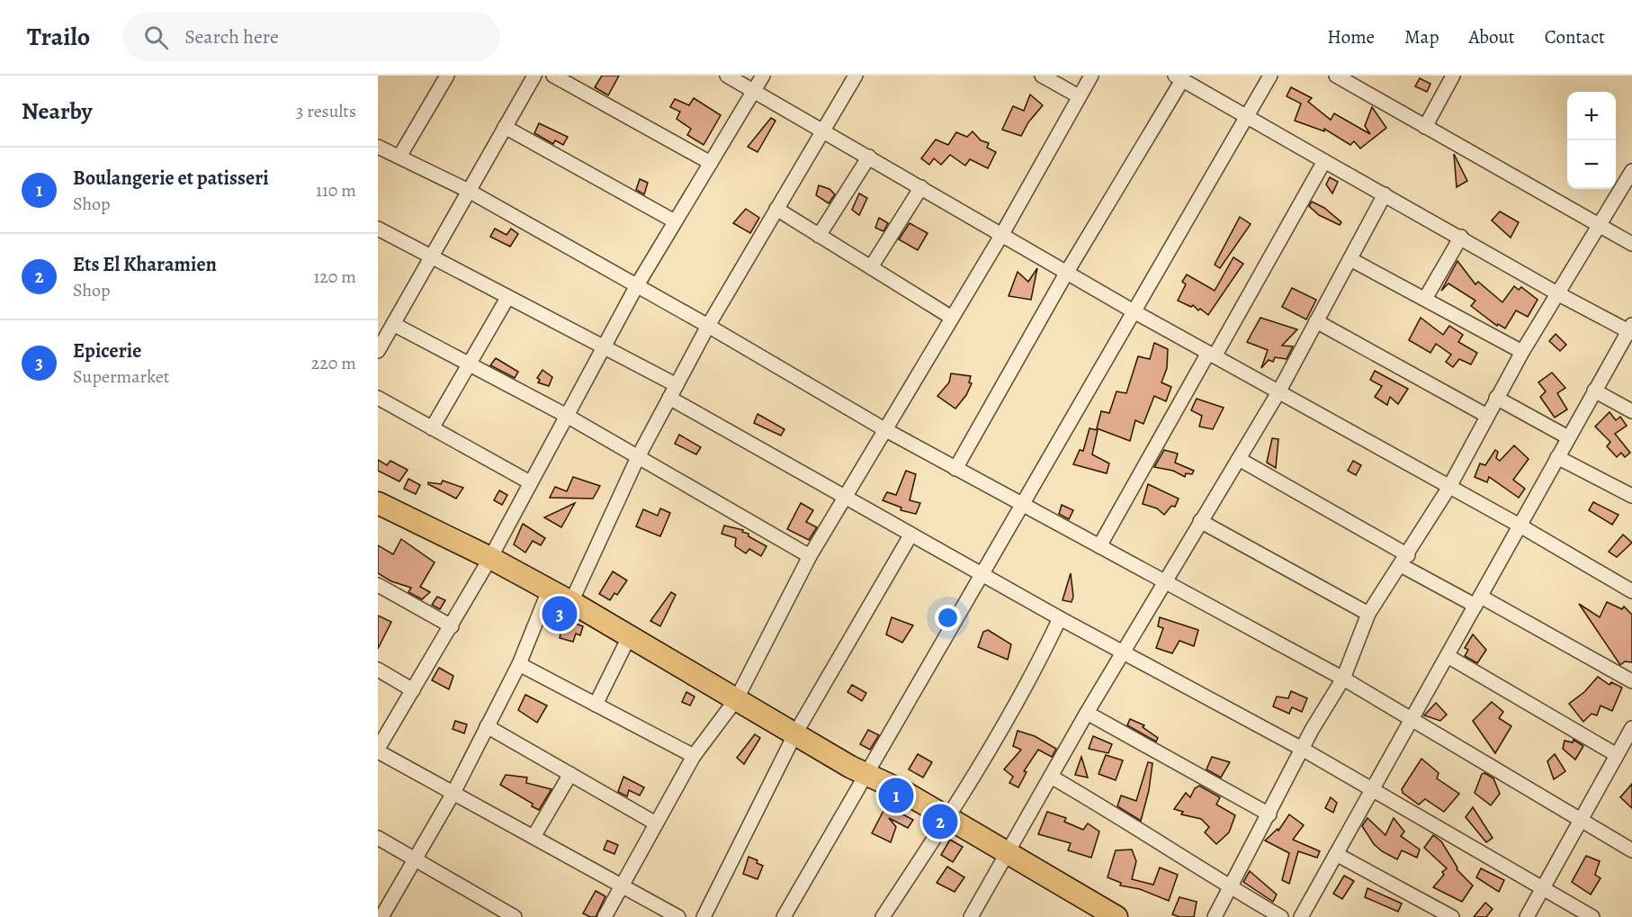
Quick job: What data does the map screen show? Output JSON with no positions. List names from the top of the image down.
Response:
{
  "page": {
    "header": "Trailo",
    "search": "Search here",
    "nav": [
      "Home",
      "Map",
      "About",
      "Contact"
    ],
    "heading": ["Nearby", "3 results"],
    "map_buttons": ["+", "−"],
    "list": [
      {
        "mark": "1",
        "name": "Boulangerie et patisseri",
        "note": "Shop",
        "value": "110 m"
      },
      {
        "mark": "2",
        "name": "Ets El Kharamien",
        "note": "Shop",
        "value": "120 m"
      },
      {
        "mark": "3",
        "name": "Epicerie",
        "note": "Supermarket",
        "value": "220 m"
      }
    ],
    "pins": ["3", "1", "2"]
  }
}
